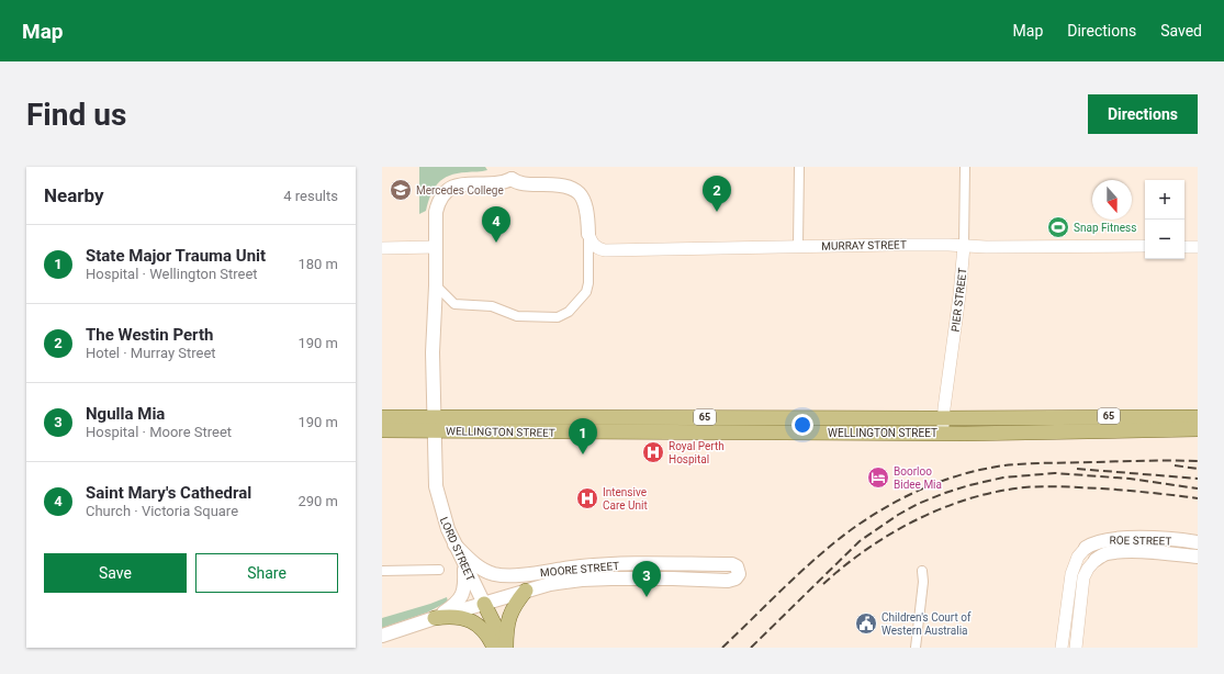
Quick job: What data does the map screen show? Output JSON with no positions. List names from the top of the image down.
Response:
{
  "streets": {
    "main road": [
      "65",
      "WELLINGTON STREET",
      "ROE STREET",
      "LORD STREET",
      "MOORE STREET"
    ],
    "street": ["MURRAY STREET", "PIER STREET"]
  },
  "crossings": [
    ["MURRAY STREET", "PIER STREET"],
    ["PIER STREET", "WELLINGTON STREET"],
    ["WELLINGTON STREET", "LORD STREET"],
    ["LORD STREET", "MOORE STREET"]
  ],
  "places": {
    "school or university": ["Mercedes College"],
    "sports": ["Snap Fitness"],
    "hospital": ["Royal Perth Hospital", "Intensive Care Unit"],
    "hotel": ["Boorloo Bidee Mia"],
    "public building": ["Children's Court of Western Australia"]
  },
  "north": "bottom",
  "page": {
    "header": "Map",
    "nav": ["Map", "Directions", "Saved"],
    "buttons": [
      "Directions",
      ["Save", "Share"]
    ],
    "title": "Find us",
    "heading": ["Nearby", "4 results"],
    "pins": [
      "2",
      "4",
      "1",
      "3"
    ],
    "map_buttons": ["+", "−"],
    "list": [
      {
        "mark": "1",
        "name": "State Major Trauma Unit",
        "note": "Hospital · Wellington Street",
        "value": "180 m"
      },
      {
        "mark": "2",
        "name": "The Westin Perth",
        "note": "Hotel · Murray Street",
        "value": "190 m"
      },
      {
        "mark": "3",
        "name": "Ngulla Mia",
        "note": "Hospital · Moore Street",
        "value": "190 m"
      },
      {
        "mark": "4",
        "name": "Saint Mary's Cathedral",
        "note": "Church · Victoria Square",
        "value": "290 m"
      }
    ]
  }
}
